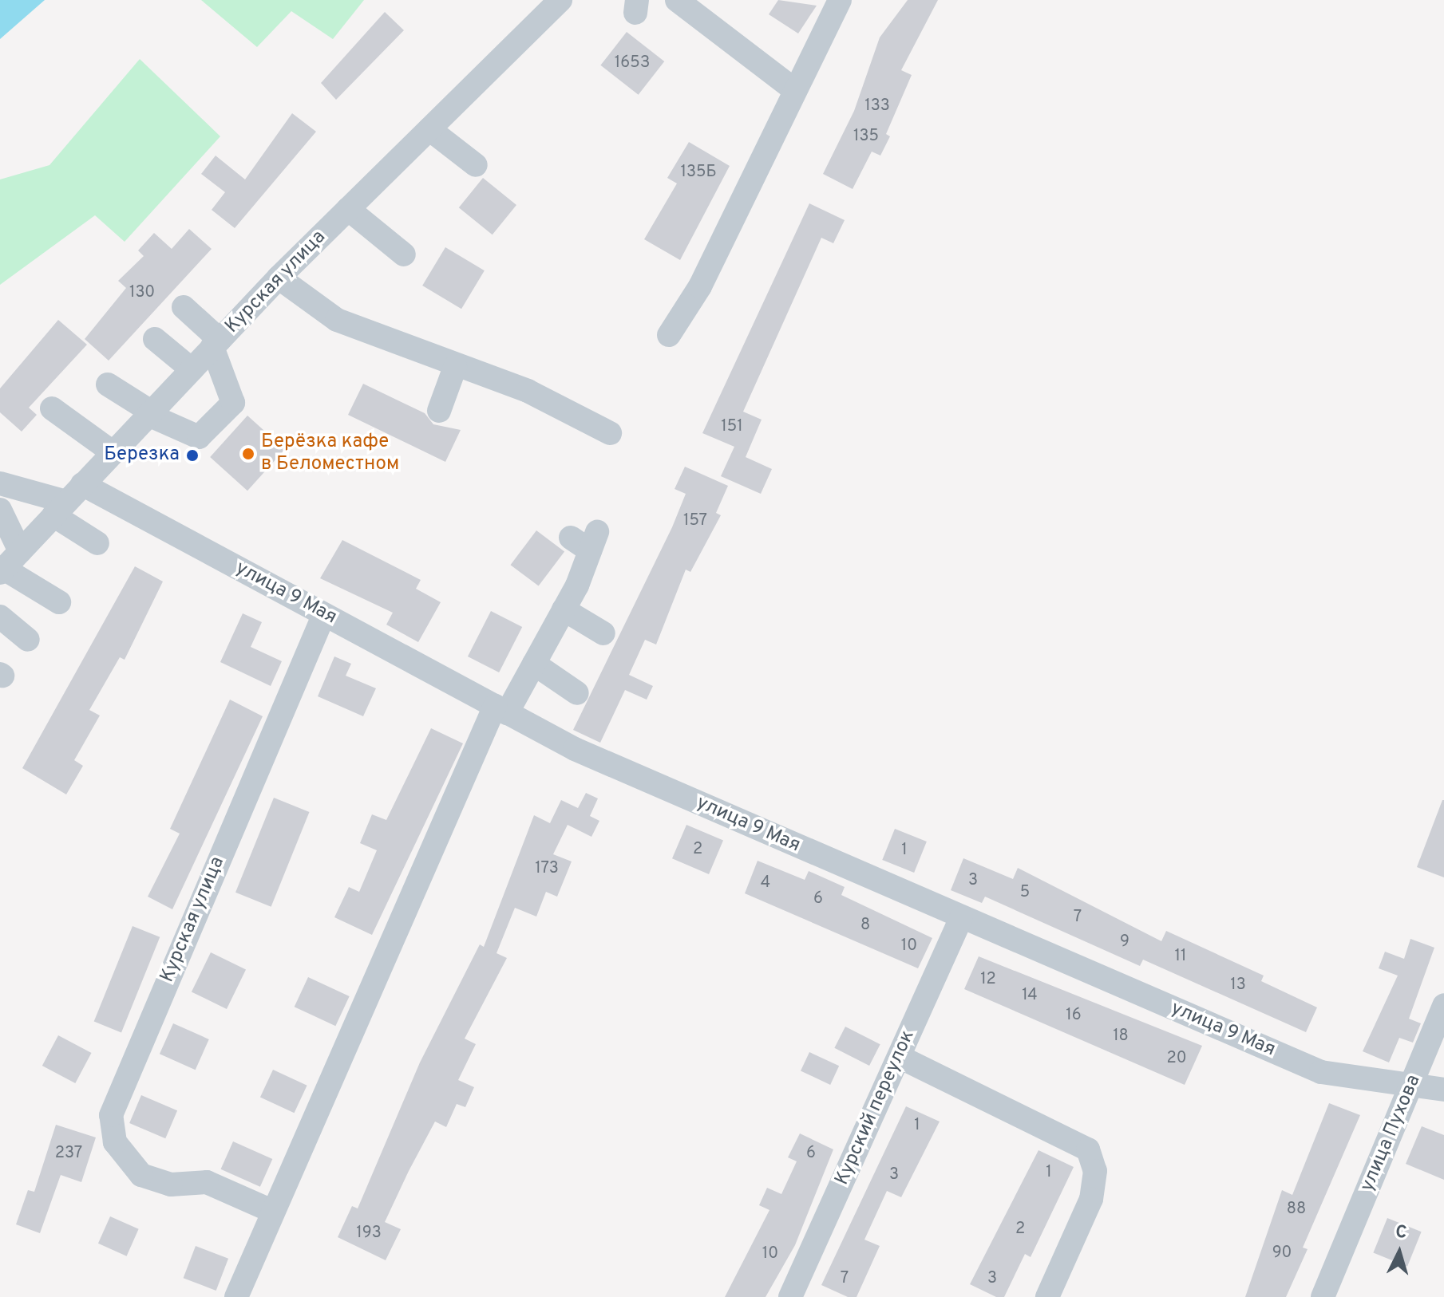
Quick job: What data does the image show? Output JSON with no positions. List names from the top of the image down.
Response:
{
  "streets": {
    "street": [
      "Курская улица",
      "улица 9 Мая",
      "Курский переулок",
      "улица Пухова"
    ]
  },
  "crossings": [
    ["Курская улица", "улица 9 Мая"],
    ["улица 9 Мая", "Курский переулок"],
    ["улица 9 Мая", "улица Пухова"]
  ],
  "places": ["Берёзка кафе в Беломестном", "Березка"],
  "house_numbers": [
    "165З",
    "133",
    "135",
    "135Б",
    "130",
    "151",
    "157",
    "2",
    "1",
    "173",
    "3",
    "4",
    "5",
    "6",
    "7",
    "8",
    "9",
    "10",
    "11",
    "12",
    "13",
    "14",
    "16",
    "18",
    "20",
    "1",
    "237",
    "6",
    "1",
    "3",
    "88",
    "2",
    "193",
    "90",
    "10",
    "7",
    "3"
  ],
  "north": "top"
}
